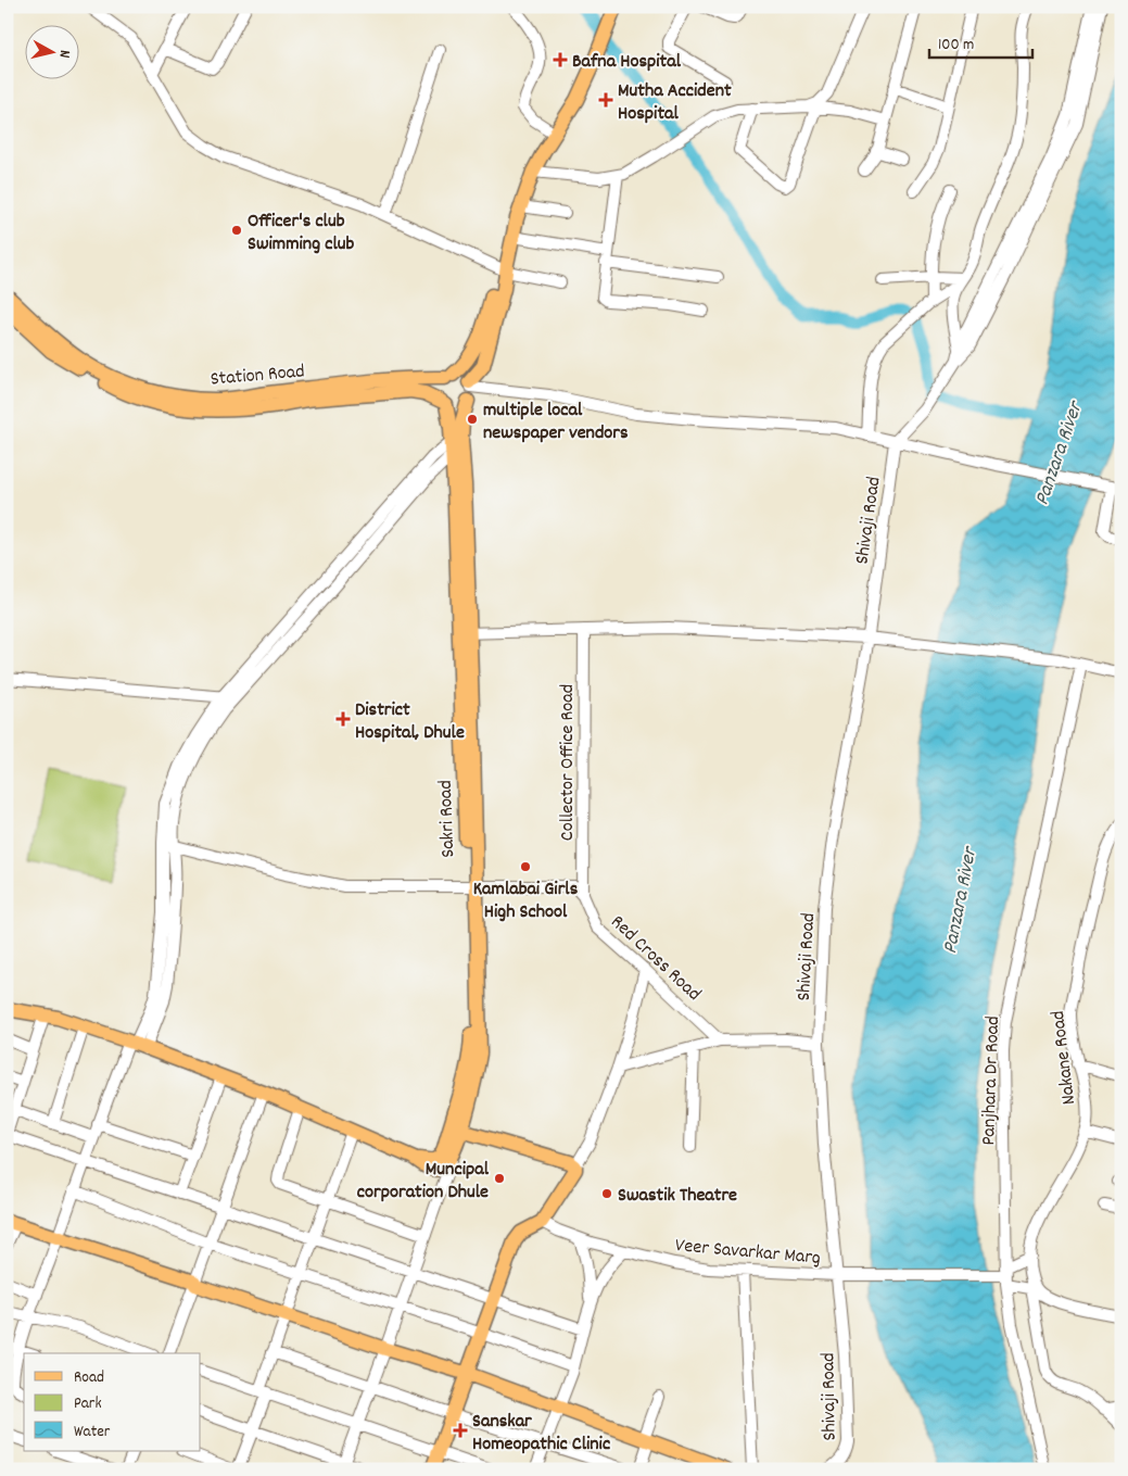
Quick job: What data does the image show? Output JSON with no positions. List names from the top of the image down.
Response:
{
  "streets": {
    "main road": ["Station Road"],
    "street": [
      "Shivaji Road",
      "Collector Office Road",
      "Red Cross Road",
      "Nakane Road",
      "Panjhara Dr Road",
      "Veer Savarkar Marg"
    ]
  },
  "crossings": [
    ["Shivaji Road", "Veer Savarkar Marg"],
    ["Collector Office Road", "Red Cross Road"],
    ["Nakane Road", "Veer Savarkar Marg"],
    ["Panjhara Dr Road", "Veer Savarkar Marg"]
  ],
  "water": ["Panzara River"],
  "places": {
    "health": [
      "Bafna Hospital",
      "Mutha Accident Hospital",
      "District Hospital, Dhule",
      "Sanskar Homeopathic Clinic"
    ],
    "other": [
      "Officer's club Swimming club",
      "multiple local newspaper vendors",
      "Kamlabai Girls High School",
      "Muncipal corporation Dhule",
      "Swastik Theatre"
    ]
  },
  "legend": ["Road", "Park", "Water"],
  "scale_bar": "100 m",
  "north": "right"
}
